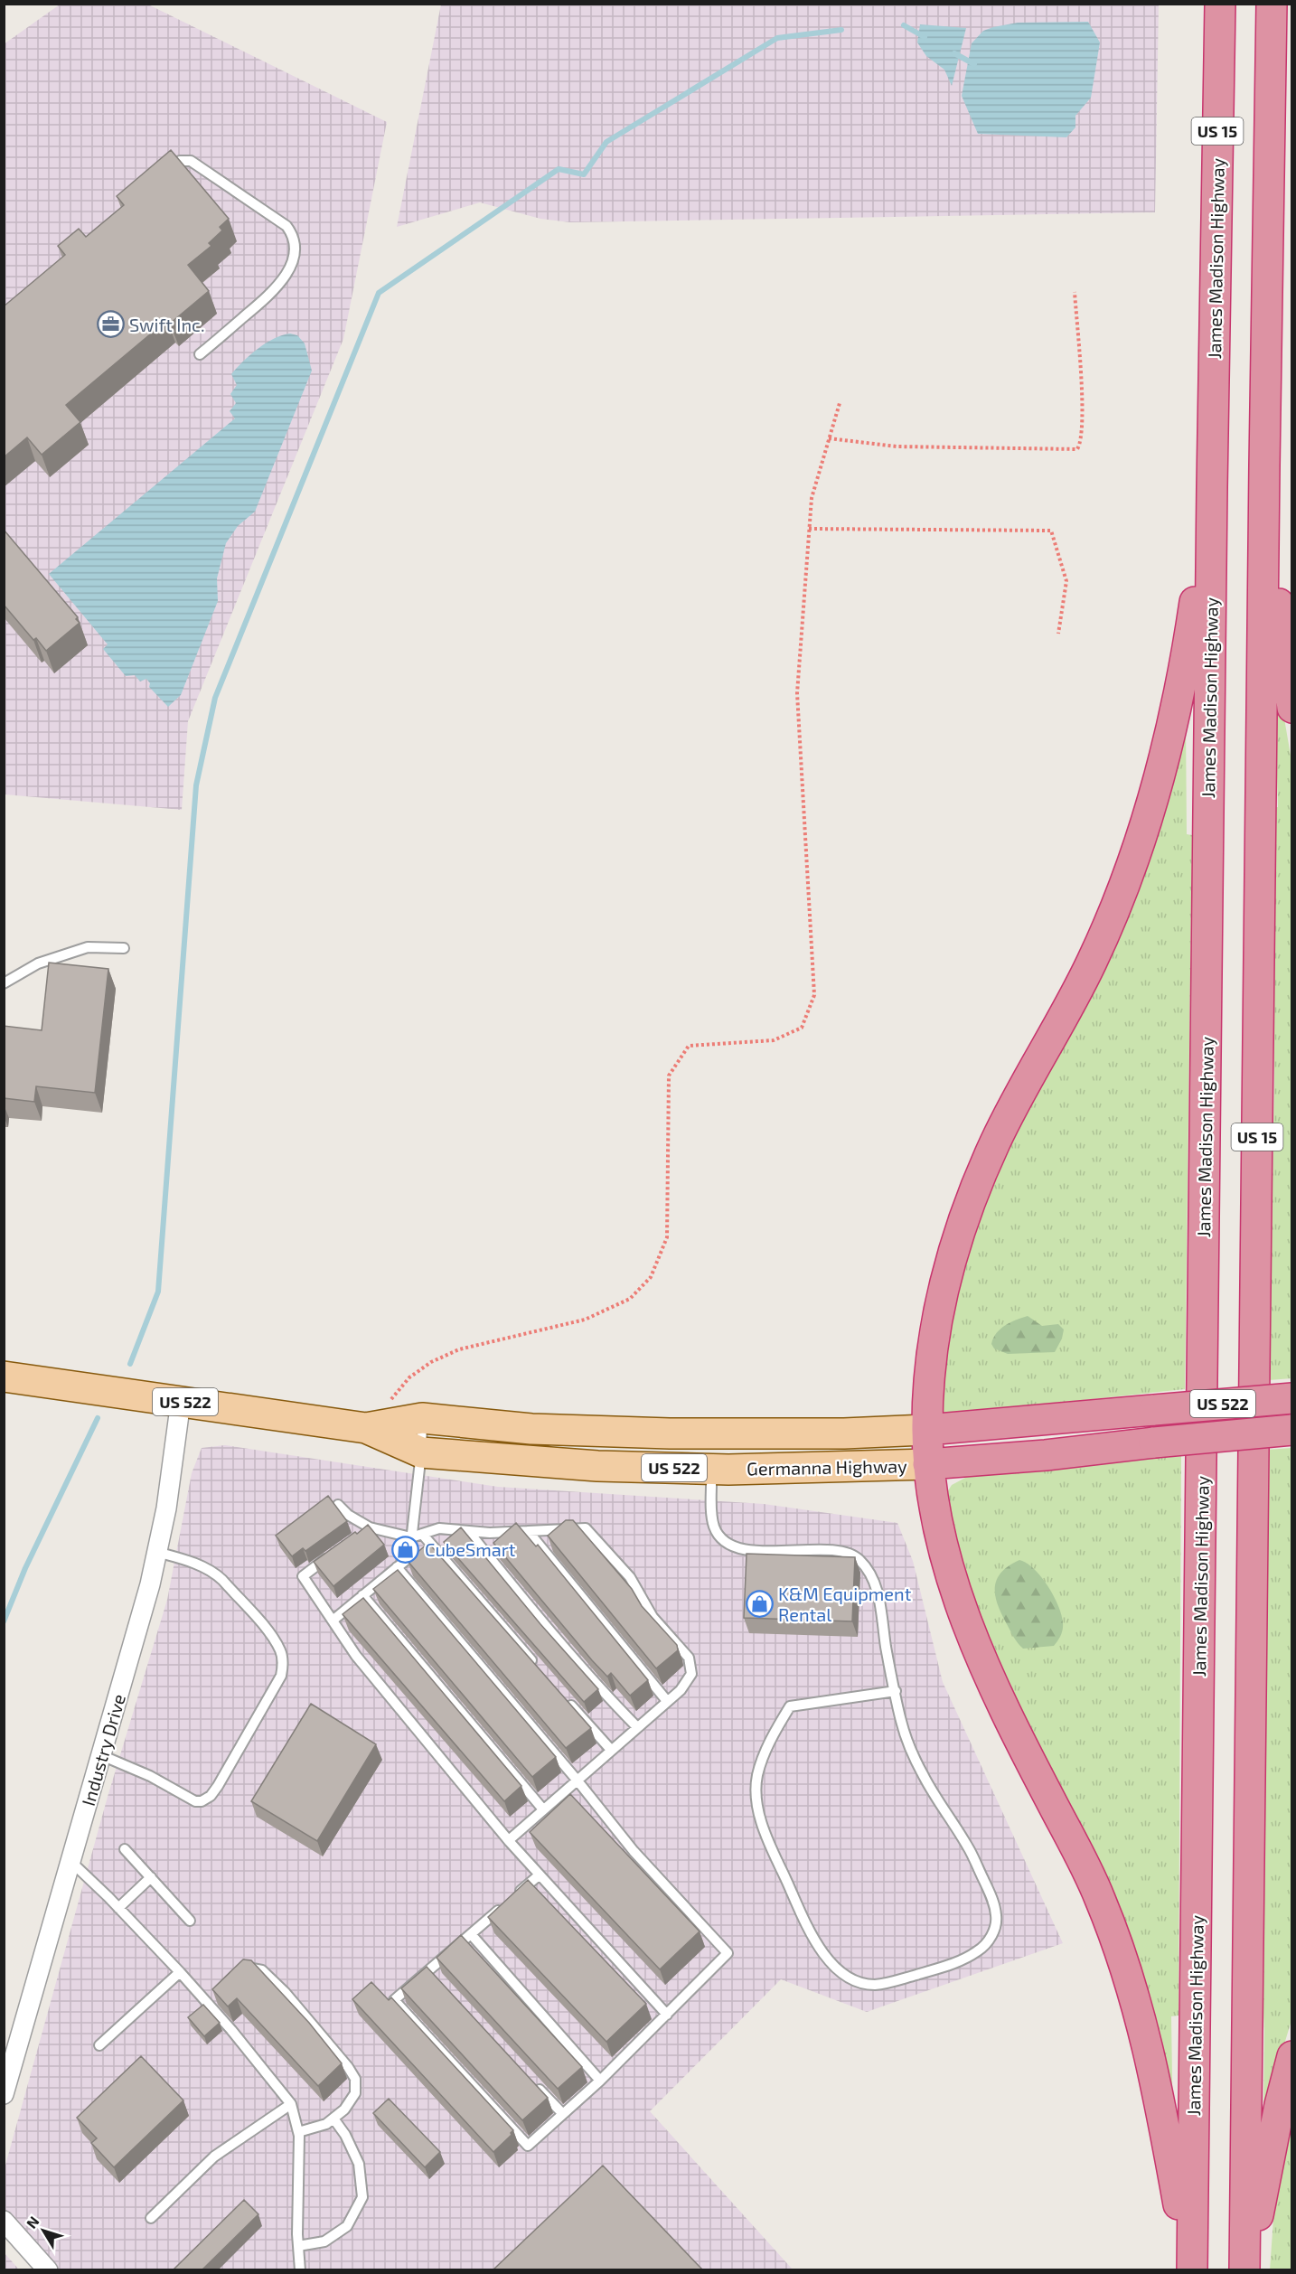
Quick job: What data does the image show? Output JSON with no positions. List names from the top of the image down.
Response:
{
  "streets": {
    "highway": [
      "US 15",
      "James Madison Highway",
      "US 522",
      "Germanna Highway"
    ],
    "street": ["Industry Drive"]
  },
  "crossings": [
    ["Germanna Highway", "Industry Drive"]
  ],
  "places": {
    "office": ["Swift Inc."],
    "shop": ["CubeSmart", "K&M Equipment Rental"]
  },
  "north": "top left"
}
